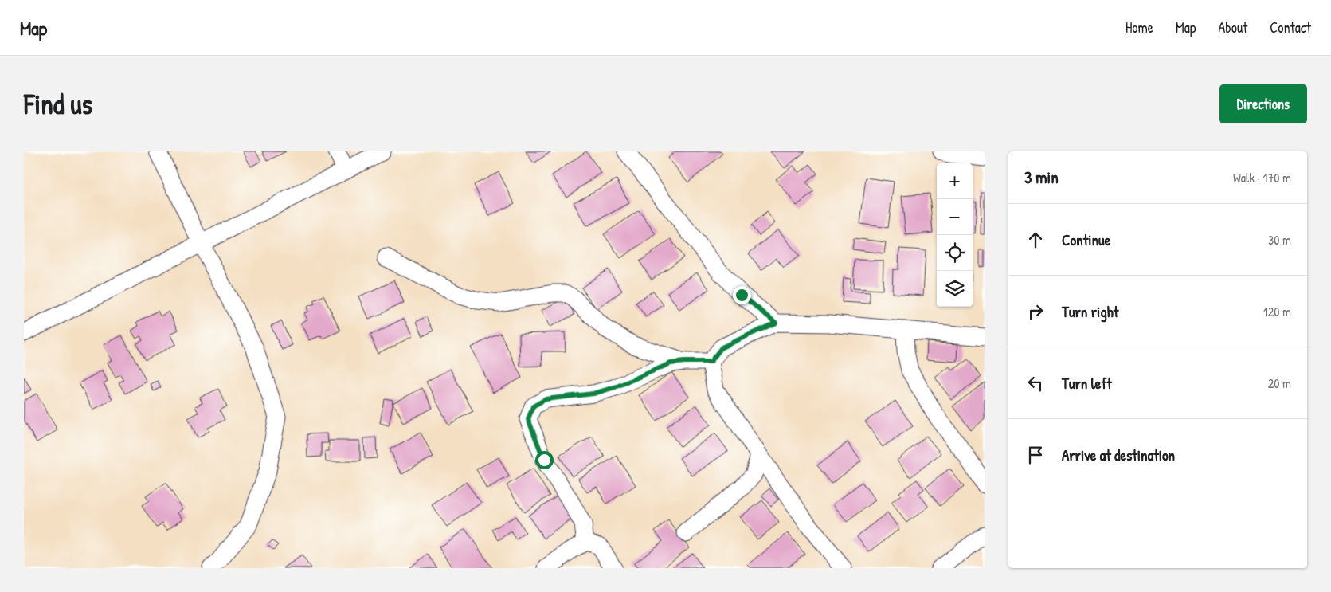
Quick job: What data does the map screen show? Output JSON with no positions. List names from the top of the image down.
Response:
{
  "page": {
    "header": "Map",
    "nav": [
      "Home",
      "Map",
      "About",
      "Contact"
    ],
    "buttons": "Directions",
    "title": "Find us",
    "heading": ["3 min", "Walk · 170 m"],
    "map_buttons": ["+", "−"],
    "list": [
      ["Continue", "30 m"],
      ["Turn right", "120 m"],
      ["Turn left", "20 m"],
      "Arrive at destination"
    ]
  }
}
